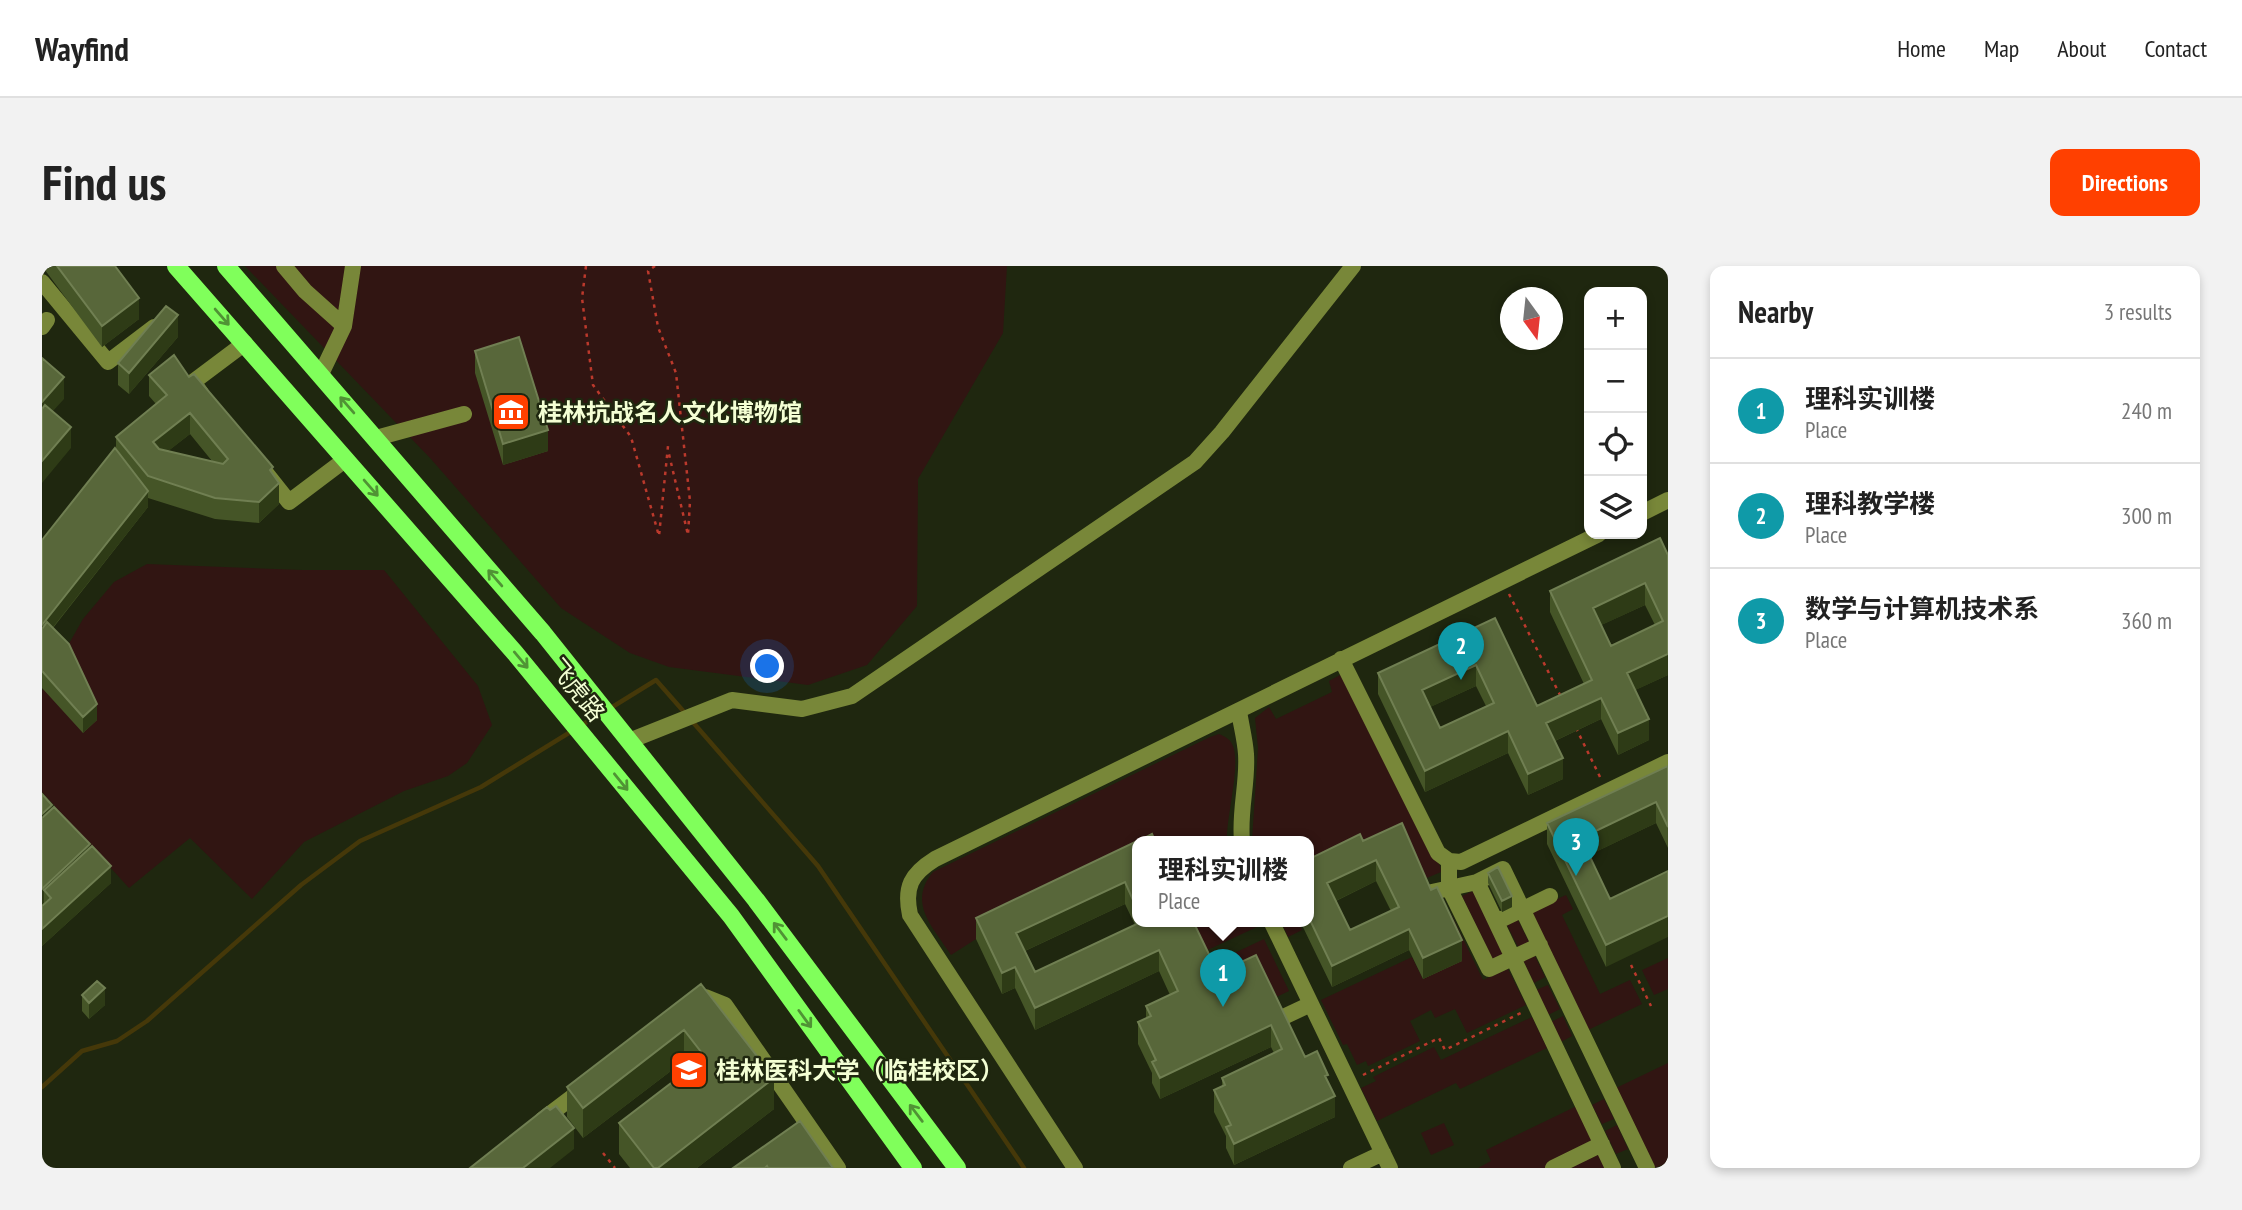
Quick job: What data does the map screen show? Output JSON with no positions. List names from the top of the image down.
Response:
{
  "streets": {
    "main road": ["飞虎路"]
  },
  "places": {
    "museum": ["桂林抗战名人文化博物馆"],
    "school or university": ["桂林医科大学（临桂校区）"]
  },
  "north": "bottom",
  "page": {
    "header": "Wayfind",
    "nav": [
      "Home",
      "Map",
      "About",
      "Contact"
    ],
    "buttons": "Directions",
    "title": "Find us",
    "heading": ["Nearby", "3 results"],
    "map_buttons": ["+", "−"],
    "list": [
      {
        "mark": "1",
        "name": "理科实训楼",
        "note": "Place",
        "value": "240 m"
      },
      {
        "mark": "2",
        "name": "理科教学楼",
        "note": "Place",
        "value": "300 m"
      },
      {
        "mark": "3",
        "name": "数学与计算机技术系",
        "note": "Place",
        "value": "360 m"
      }
    ],
    "pins": ["2", "3", "1"],
    "popup": ["理科实训楼", "Place"]
  }
}
